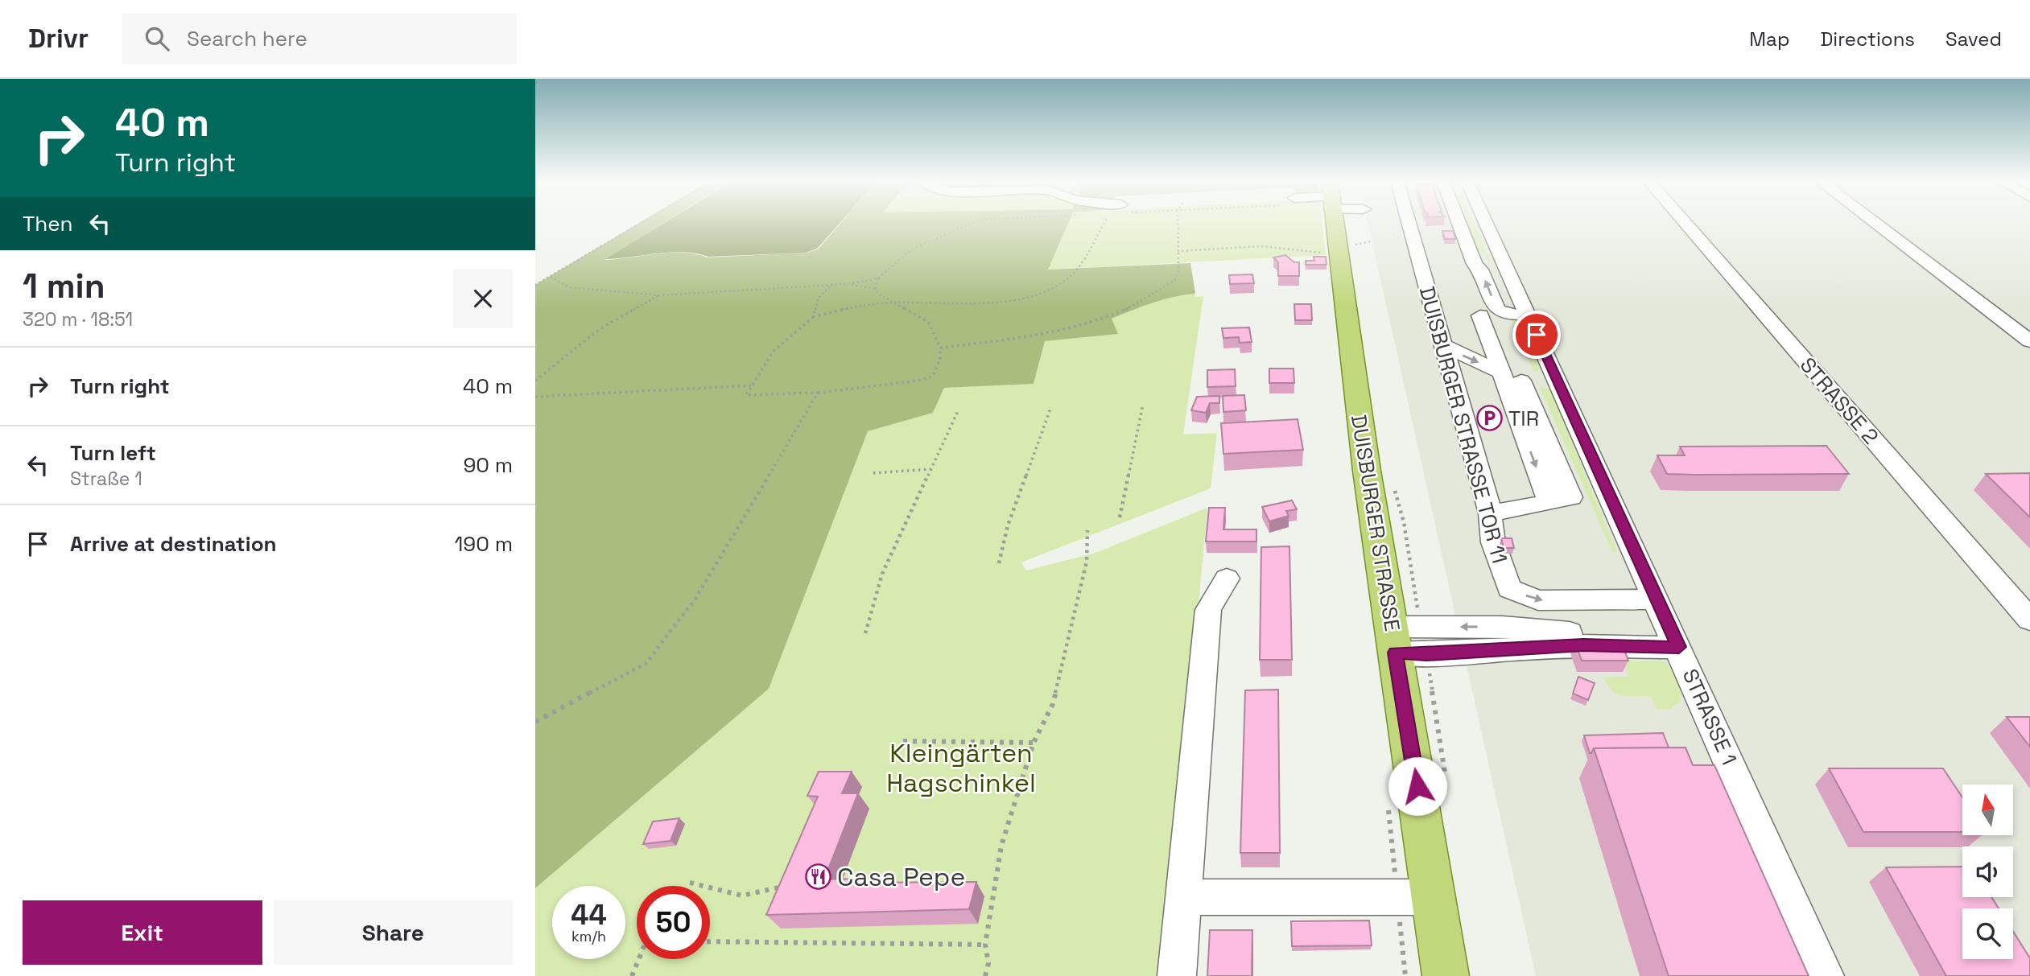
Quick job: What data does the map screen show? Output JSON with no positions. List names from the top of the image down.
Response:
{
  "streets": {
    "main road": ["DUISBURGER STRASSE"],
    "street": ["STRASSE 2", "DUISBURGER STRASSE TOR 11", "STRASSE 1"]
  },
  "crossings": [
    ["DUISBURGER STRASSE TOR 11", "STRASSE 1"]
  ],
  "one_way": ["DUISBURGER STRASSE TOR 11"],
  "parks": ["Kleingärten Hagschinkel"],
  "places": {
    "parking": ["TIR"],
    "restaurant": ["Casa Pepe"]
  },
  "north": "top",
  "page": {
    "header": "Drivr",
    "search": "Search here",
    "nav": ["Map", "Directions", "Saved"],
    "turn": ["40 m", "Turn right"],
    "then": "Then",
    "heading": ["1 min", "320 m · 18:51"],
    "list": [
      {
        "name": "Turn right",
        "value": "40 m"
      },
      {
        "name": "Turn left",
        "note": "Straße 1",
        "value": "90 m"
      },
      {
        "name": "Arrive at destination",
        "value": "190 m"
      }
    ],
    "speed": "44 km/h",
    "limit": "50",
    "buttons": ["Exit", "Share"]
  }
}
